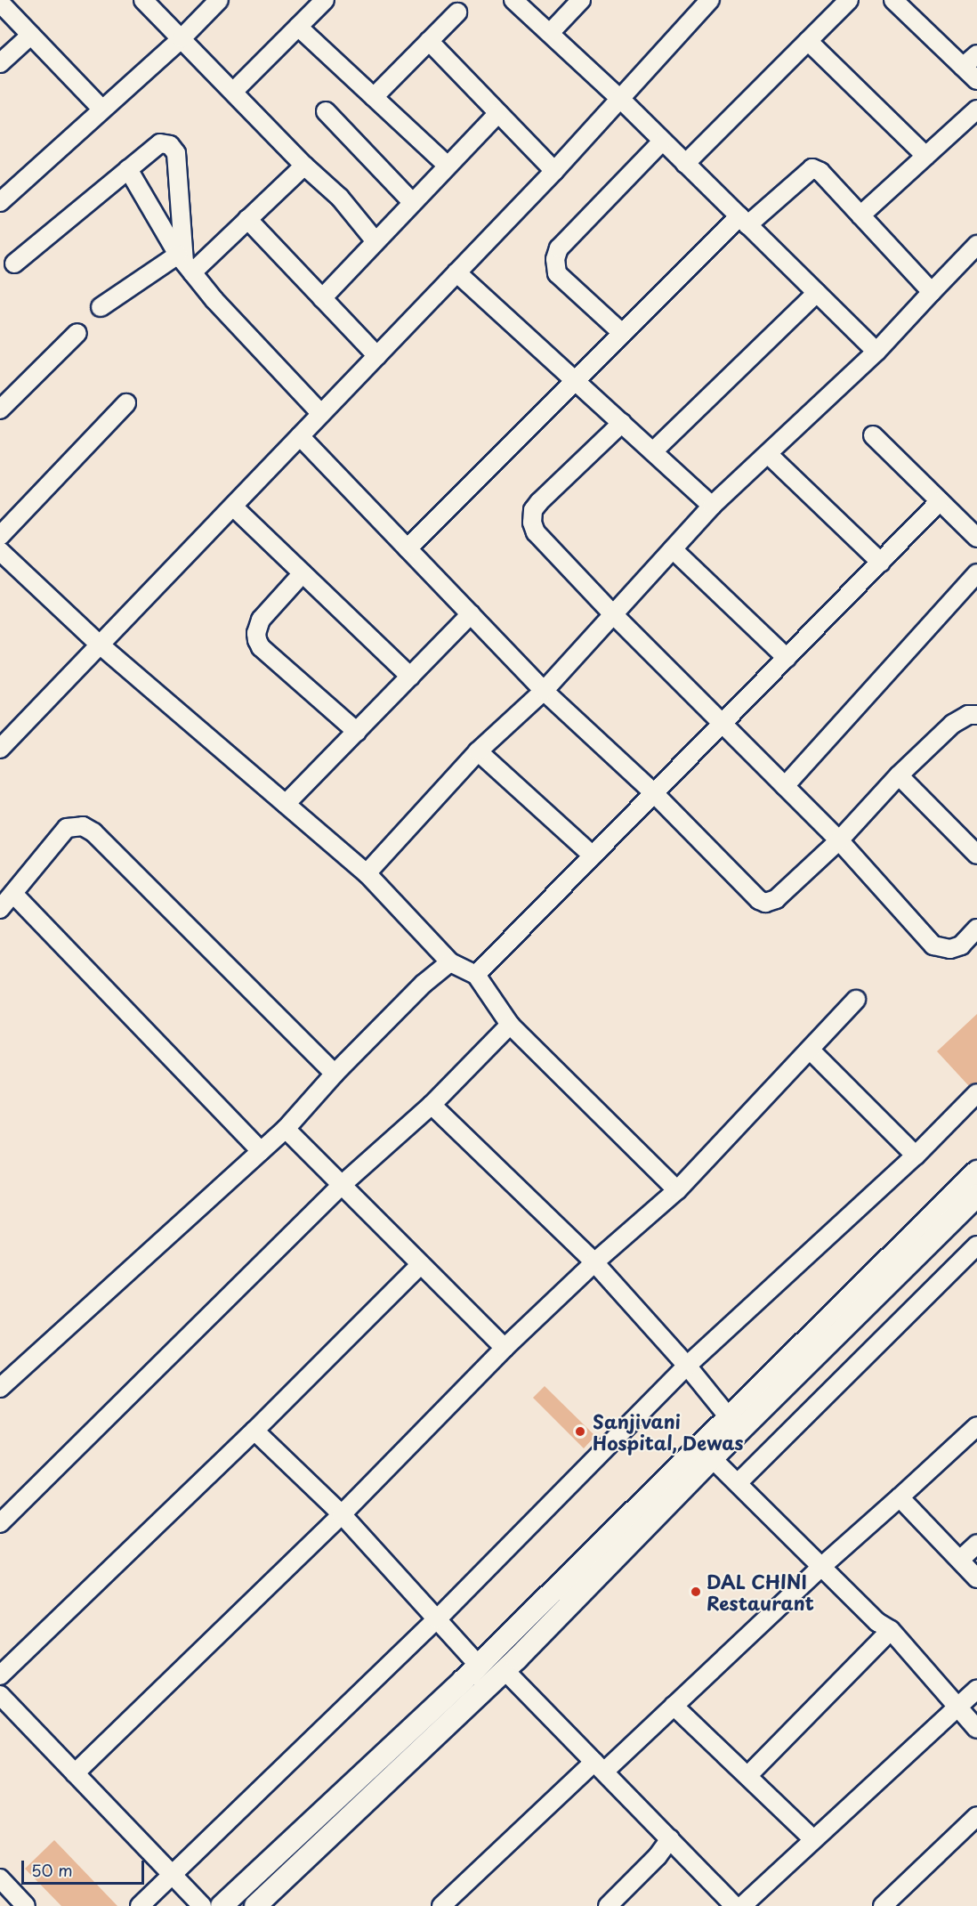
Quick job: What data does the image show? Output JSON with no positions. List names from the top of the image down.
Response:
{
  "places": ["Sanjivani Hospital, Dewas", "DAL CHINI Restaurant"],
  "scale_bar": "50 m"
}
